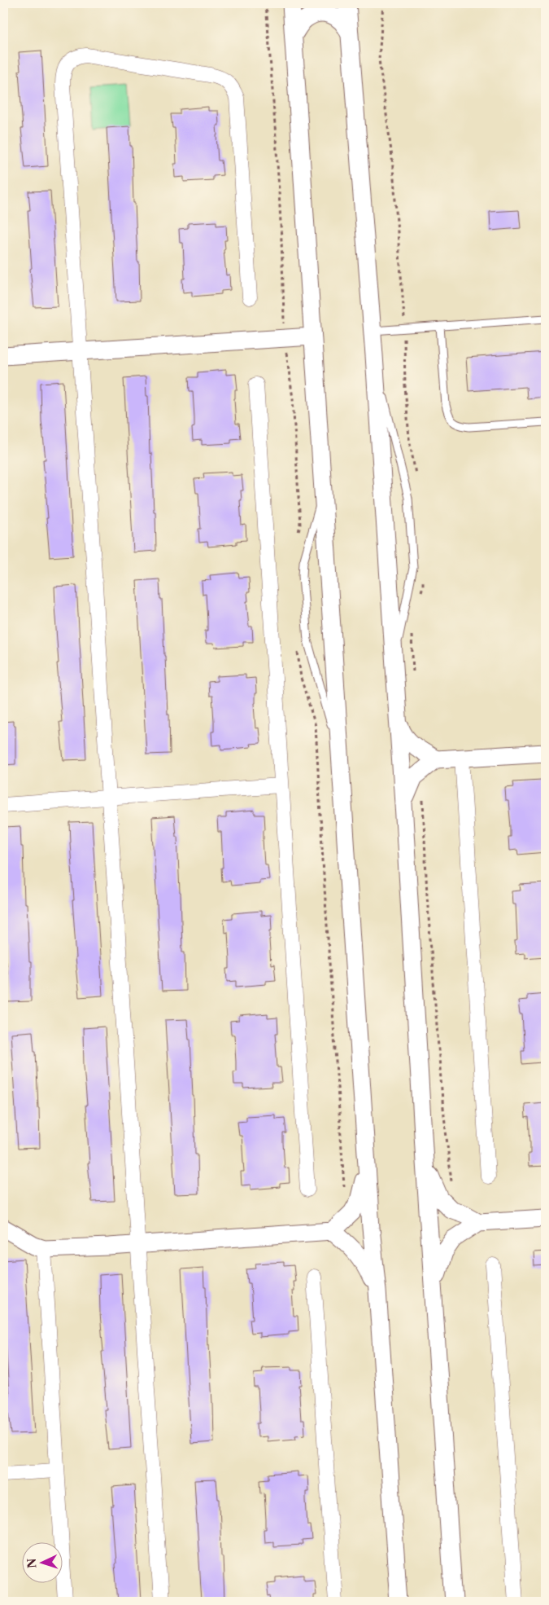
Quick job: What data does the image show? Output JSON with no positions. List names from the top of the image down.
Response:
{
  "north": "left"
}
